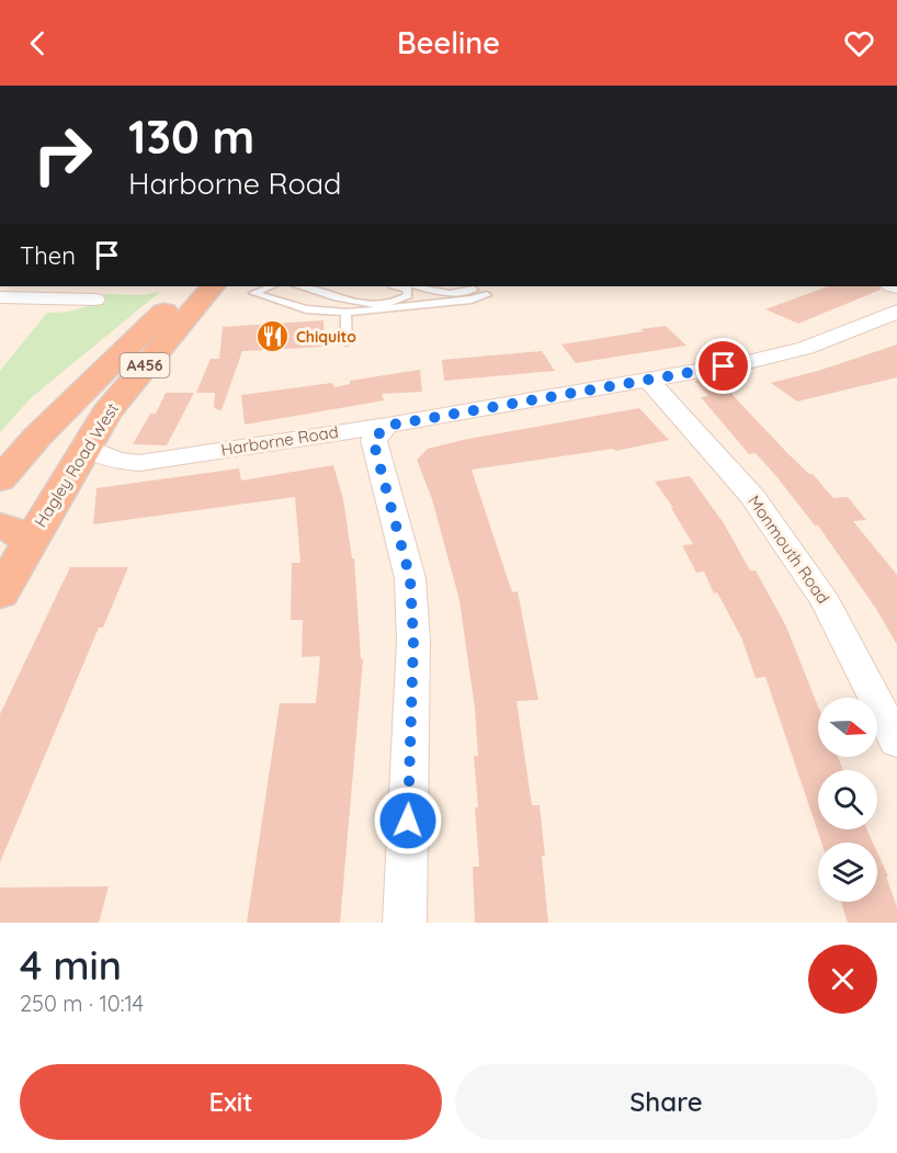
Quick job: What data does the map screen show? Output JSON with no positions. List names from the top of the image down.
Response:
{
  "streets": {
    "highway": ["A456", "Hagley Road West"],
    "street": ["Harborne Road", "Monmouth Road"]
  },
  "crossings": [
    ["Harborne Road", "Hagley Road West"],
    ["Harborne Road", "Monmouth Road"]
  ],
  "places": {
    "restaurant": ["Chiquito"]
  },
  "north": "right",
  "page": {
    "header": "Beeline",
    "turn": ["130 m", "Harborne Road"],
    "then": "Then",
    "heading": ["4 min", "250 m · 10:14"],
    "buttons": ["Exit", "Share"]
  }
}
